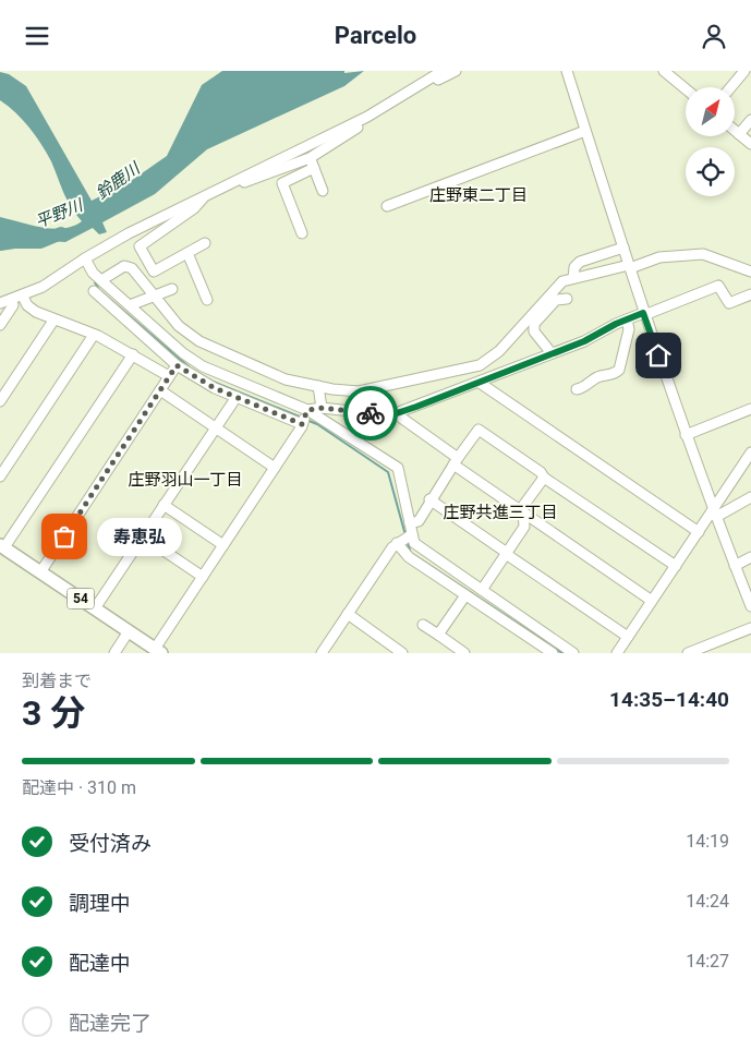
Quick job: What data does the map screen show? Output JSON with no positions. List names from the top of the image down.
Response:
{
  "streets": {
    "main road": ["54"]
  },
  "districts": ["庄野東二丁目", "庄野羽山一丁目", "庄野共進三丁目"],
  "water": ["鈴鹿川", "平野川"],
  "places": ["寿恵弘"],
  "north": "top right",
  "page": {
    "header": "Parcelo",
    "bubble": "寿恵弘",
    "heading": ["3 分", "到着まで", "14:35–14:40"],
    "bar": "配達中 · 310 m",
    "list": [
      ["受付済み", "14:19"],
      ["調理中", "14:24"],
      ["配達中", "14:27"],
      "配達完了"
    ]
  }
}
